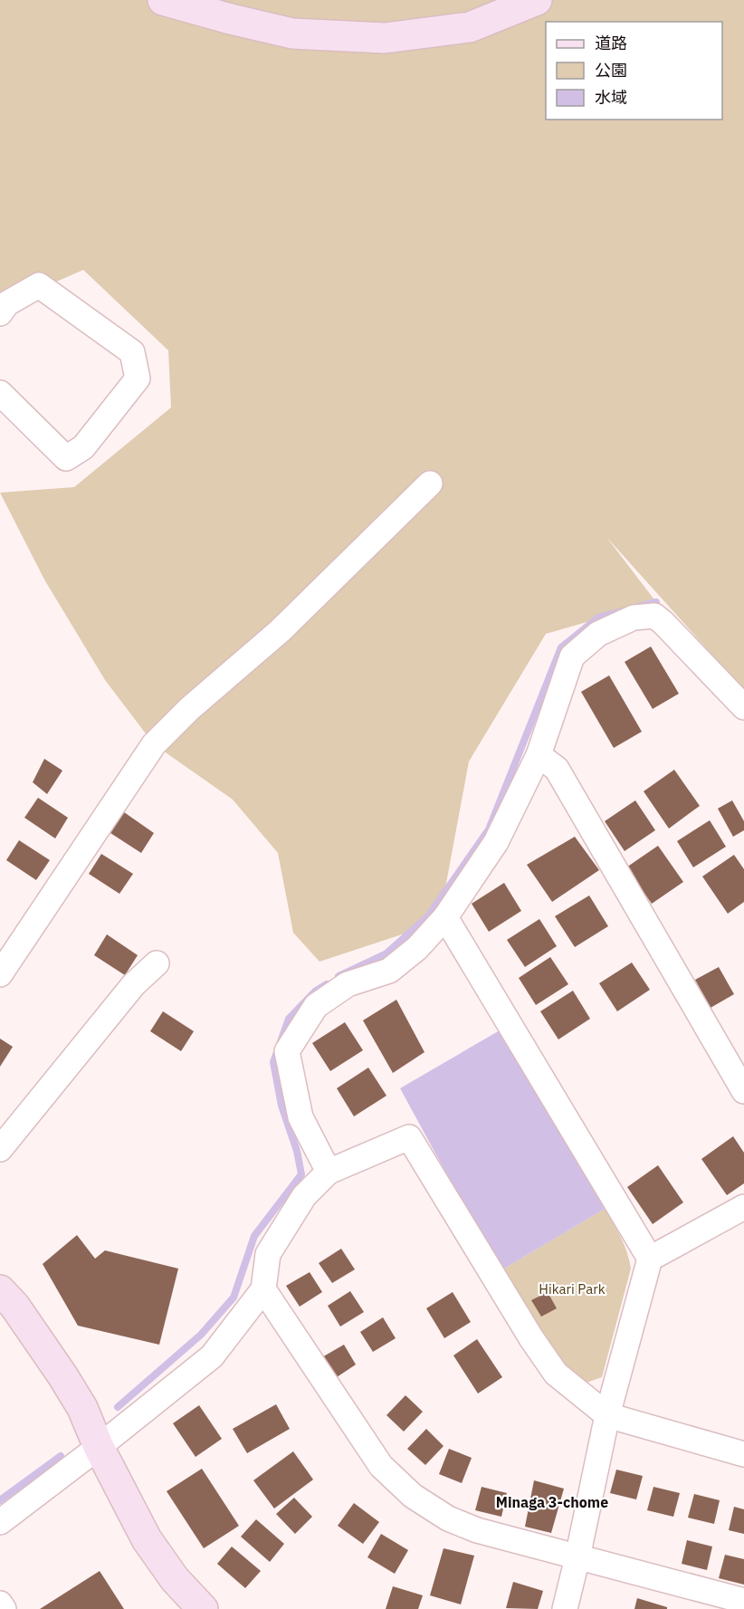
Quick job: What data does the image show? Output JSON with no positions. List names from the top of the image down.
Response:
{
  "districts": ["Minaga 3-chome"],
  "parks": ["Hikari Park"],
  "legend": ["道路", "公園", "水域"]
}
